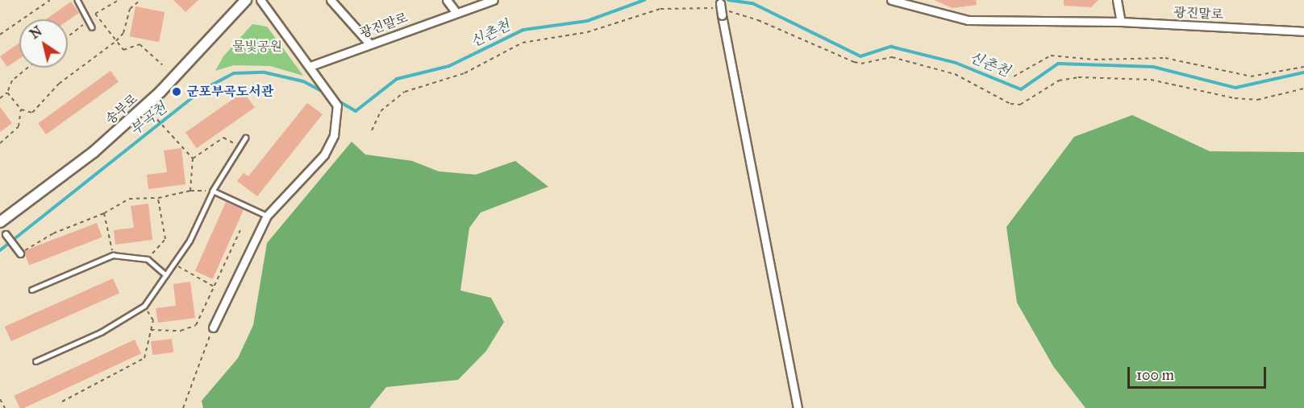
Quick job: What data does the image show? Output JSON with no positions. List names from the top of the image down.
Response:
{
  "streets": {
    "street": ["광진말로", "송부로"]
  },
  "water": ["신촌천", "부곡천"],
  "parks": ["물빛공원"],
  "places": ["군포부곡도서관"],
  "scale_bar": "100 m",
  "north": "top left"
}
